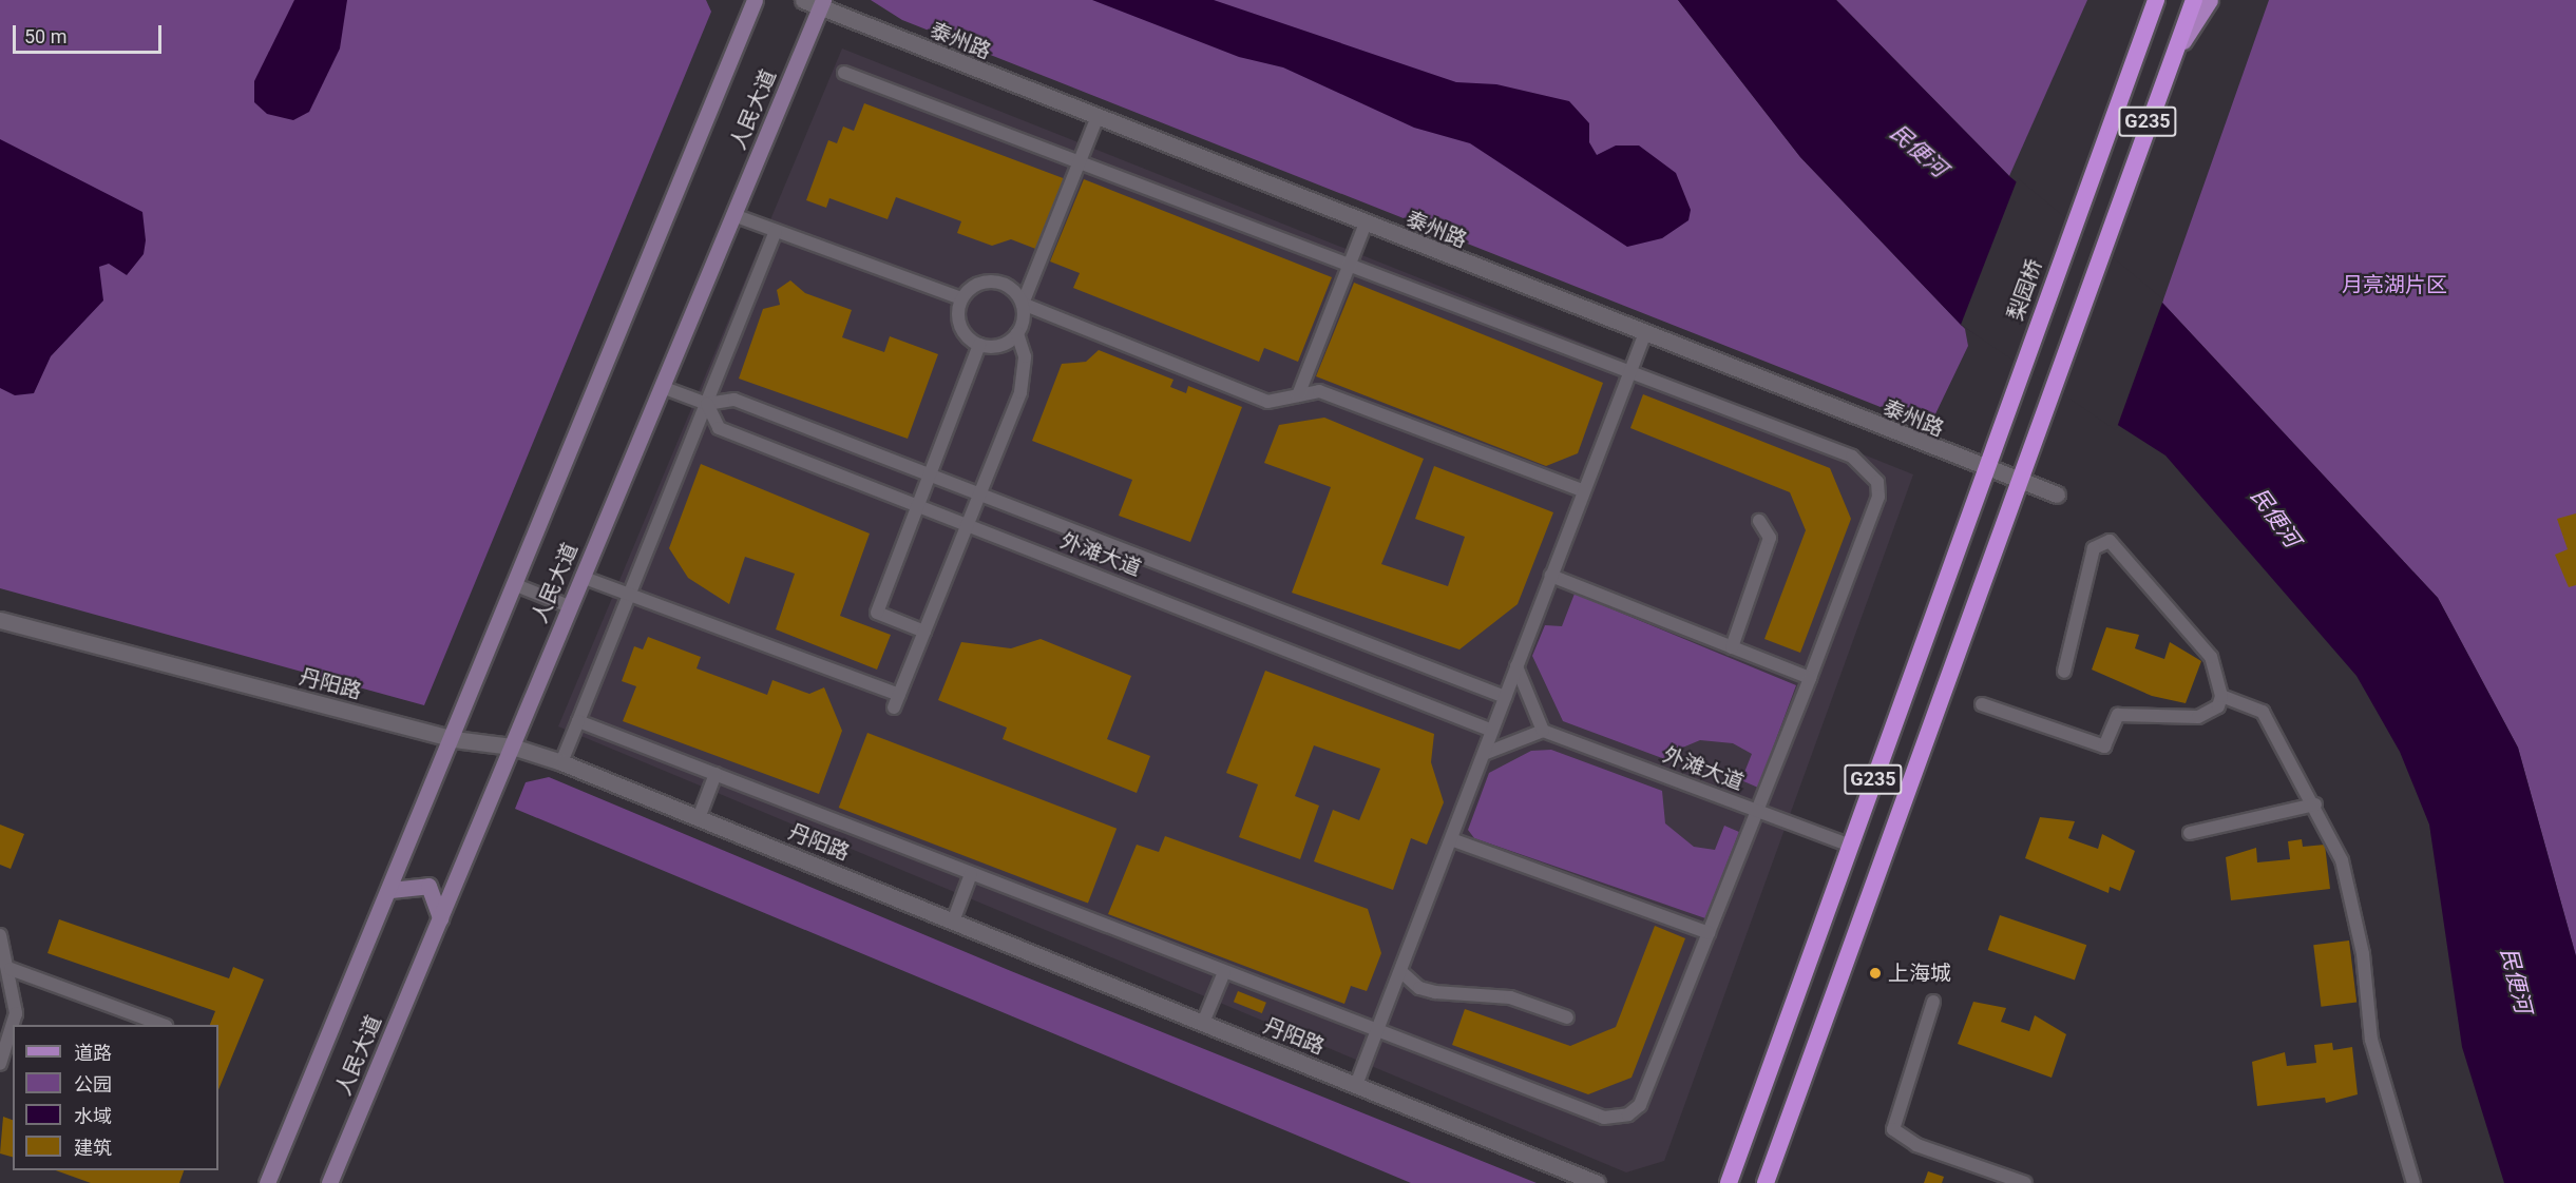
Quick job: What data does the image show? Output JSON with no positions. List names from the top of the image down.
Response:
{
  "streets": {
    "highway": ["G235", "梨园桥"],
    "main road": ["人民大道"],
    "street": ["泰州路", "丹阳路"],
    "lane": ["外滩大道"]
  },
  "crossings": [
    ["泰州路", "人民大道"],
    ["泰州路", "G235"],
    ["泰州路", "梨园桥"],
    ["人民大道", "外滩大道"],
    ["人民大道", "丹阳路"],
    ["G235", "梨园桥"],
    ["G235", "外滩大道"]
  ],
  "water": ["民便河"],
  "parks": ["月亮湖片区"],
  "places": ["上海城"],
  "legend": [
    "道路",
    "公园",
    "水域",
    "建筑"
  ],
  "scale_bar": "50 m"
}
